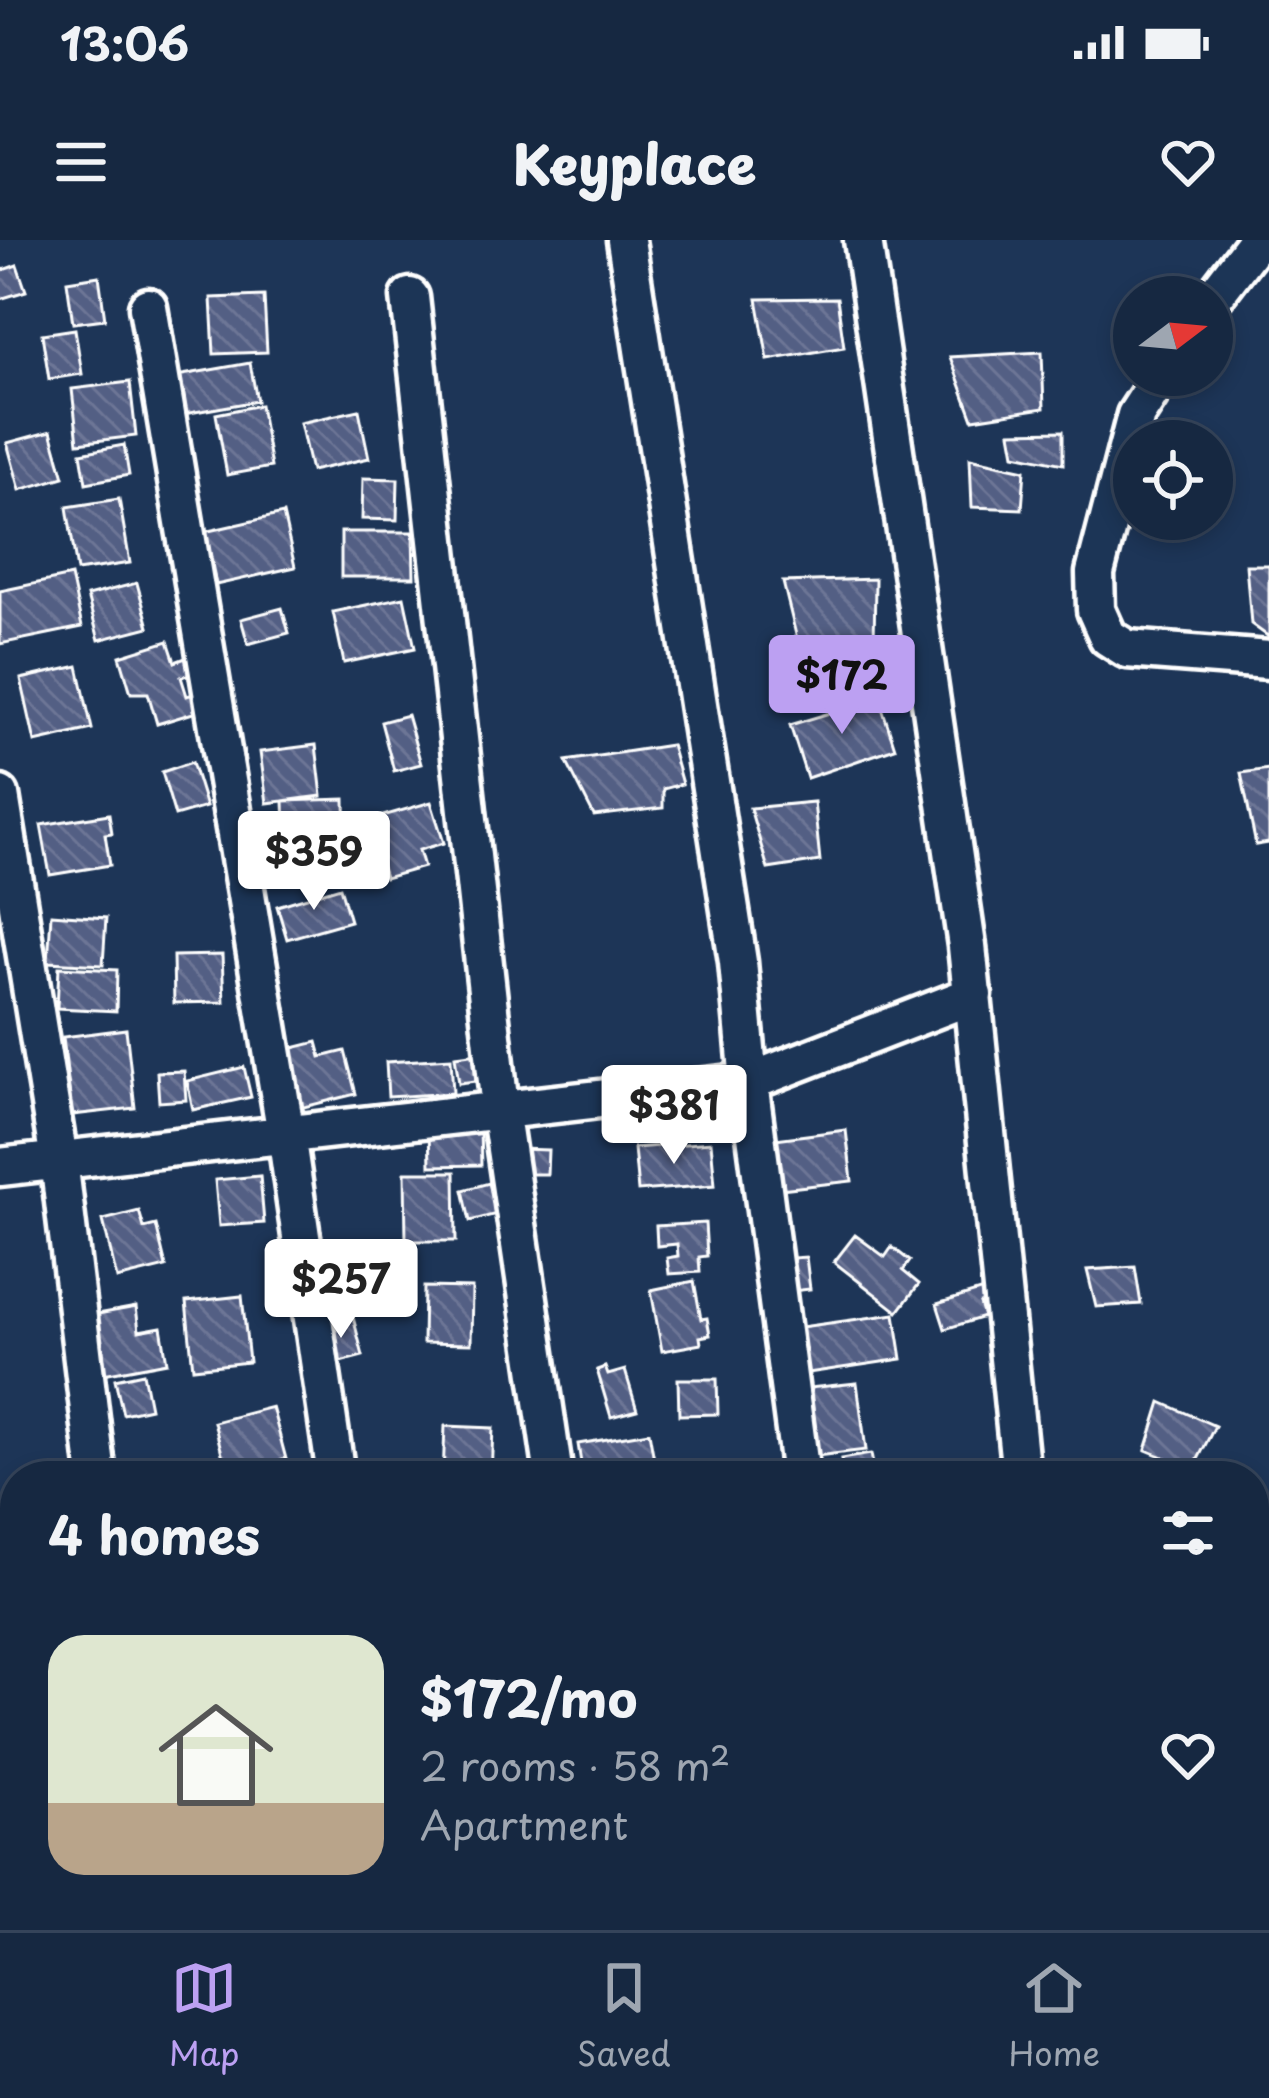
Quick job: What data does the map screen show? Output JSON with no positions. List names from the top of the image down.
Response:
{
  "north": "right",
  "page": {
    "status": "13:06",
    "header": "Keyplace",
    "price": [
      "$172",
      "$359",
      "$381",
      "$257"
    ],
    "heading": "4 homes",
    "list": [
      {
        "name": "$172/mo",
        "note": "2 rooms · 58 m² · Apartment"
      }
    ],
    "tabs": ["Map", "Saved", "Home"]
  }
}
